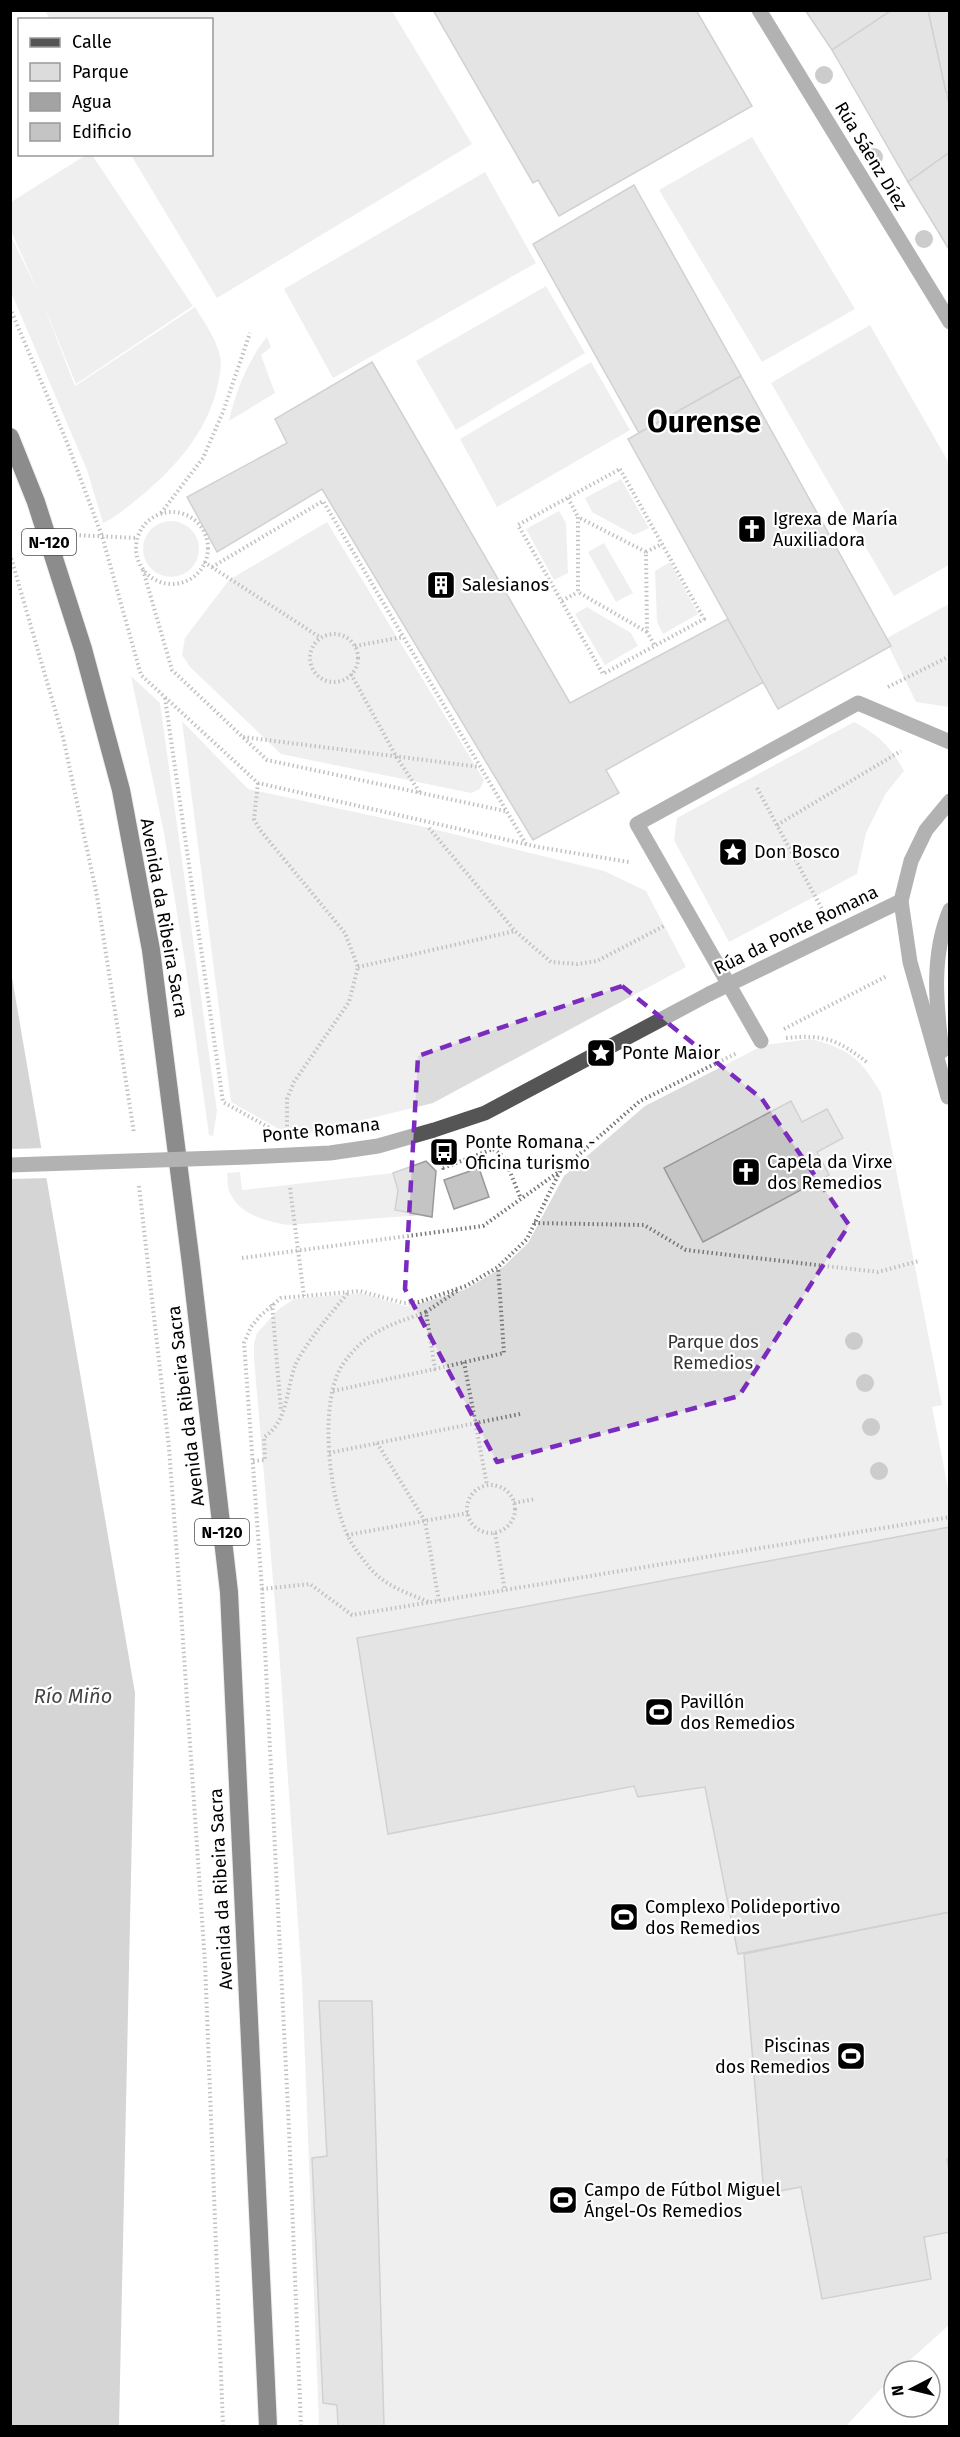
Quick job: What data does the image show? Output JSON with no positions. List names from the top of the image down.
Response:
{
  "streets": {
    "highway": ["N-120", "Avenida da Ribeira Sacra"],
    "street": ["Rúa Sáenz Díez", "Rúa da Ponte Romana", "Ponte Romana"]
  },
  "crossings": [
    ["Rúa da Ponte Romana", "Ponte Romana"]
  ],
  "districts": ["Ourense"],
  "water": ["Río Miño"],
  "parks": ["Parque dos Remedios"],
  "places": {
    "church": ["Igrexa de María Auxiliadora", "Capela da Virxe dos Remedios"],
    "building": ["Salesianos"],
    "place": ["Don Bosco", "Ponte Maior"],
    "bus stop": ["Ponte Romana - Oficina turismo"],
    "sports": [
      "Pavillón dos Remedios",
      "Complexo Polideportivo dos Remedios",
      "Piscinas dos Remedios",
      "Campo de Fútbol Miguel Ángel-Os Remedios"
    ]
  },
  "legend": [
    "Calle",
    "Parque",
    "Agua",
    "Edificio"
  ],
  "north": "left"
}
